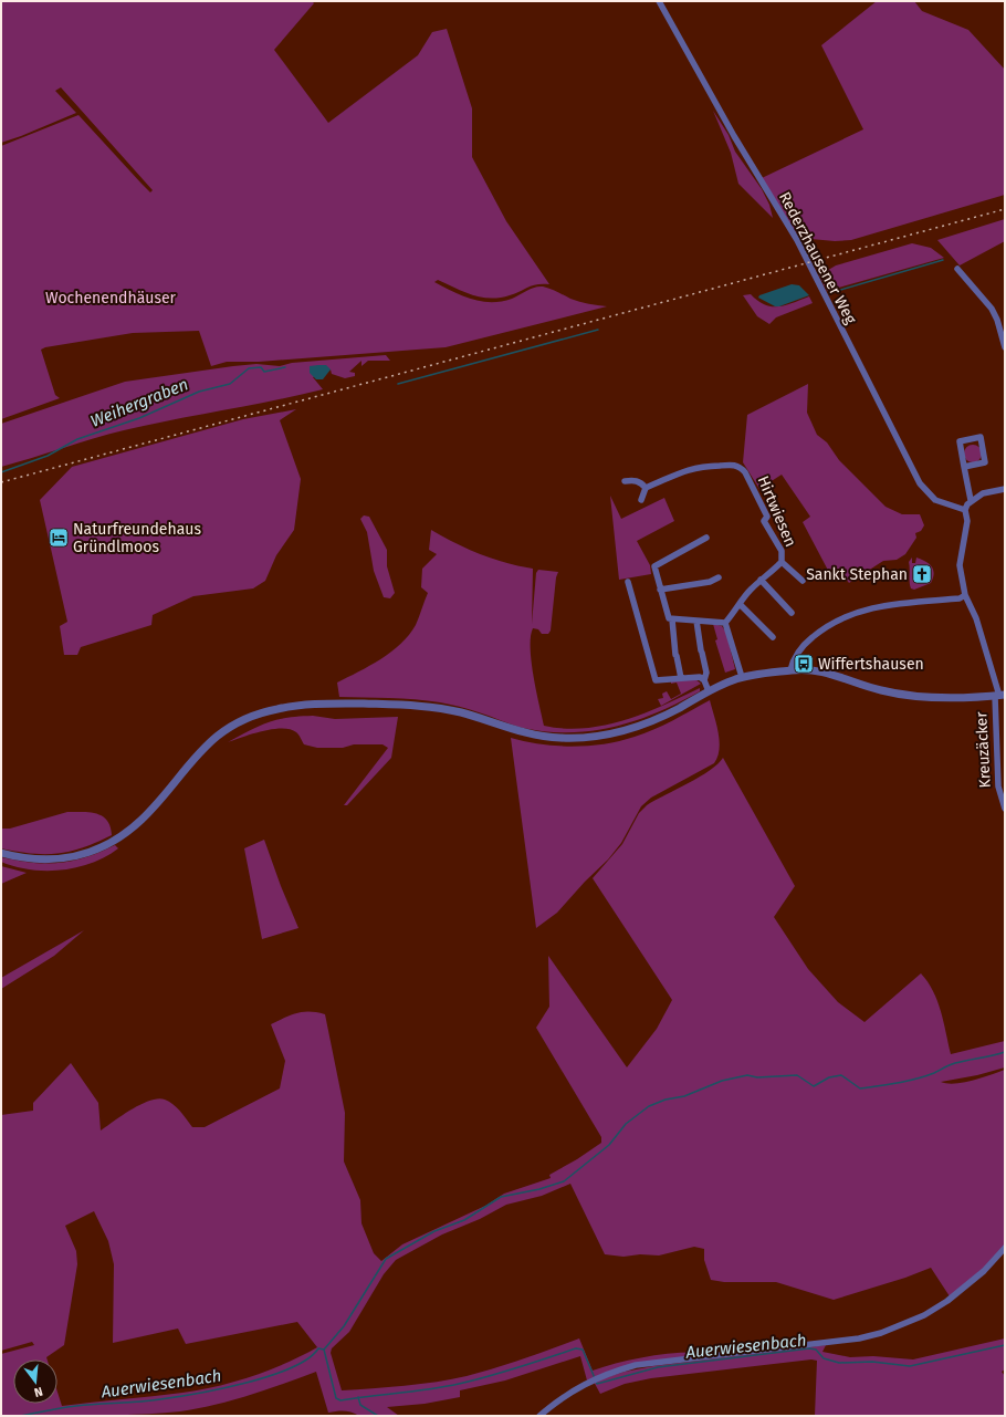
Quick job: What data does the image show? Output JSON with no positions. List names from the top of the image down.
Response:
{
  "streets": {
    "street": ["Rederzhausener Weg", "Hirtwiesen", "Kreuzäcker"]
  },
  "water": ["Weihergraben", "Auerwiesenbach"],
  "parks": ["Wochenendhäuser"],
  "places": {
    "hotel": ["Naturfreundehaus Gründlmoos"],
    "church": ["Sankt Stephan"],
    "bus stop": ["Wiffertshausen"]
  },
  "north": "bottom"
}
